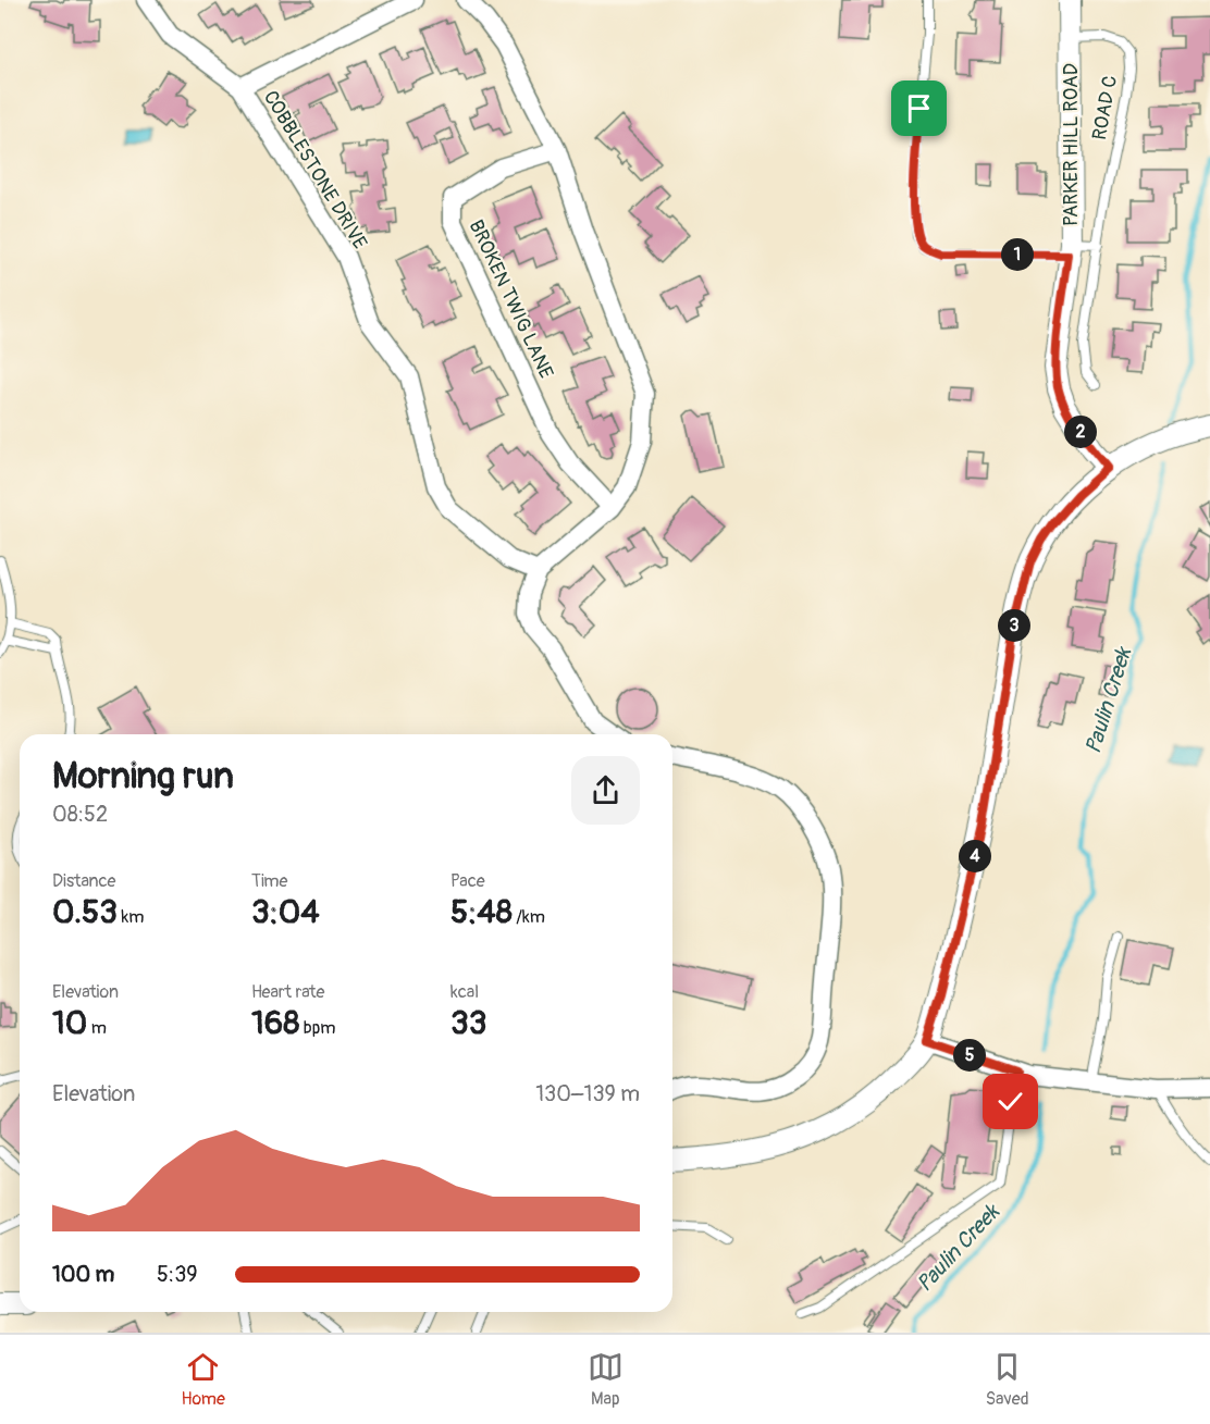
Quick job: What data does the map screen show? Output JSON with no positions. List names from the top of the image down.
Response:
{
  "streets": {
    "street": ["PARKER HILL ROAD", "COBBLESTONE DRIVE", "BROKEN TWIG LANE"],
    "lane": ["ROAD C"]
  },
  "crossings": [
    ["ROAD C", "PARKER HILL ROAD"]
  ],
  "water": ["Paulin Creek"],
  "page": {
    "pins": [
      "1",
      "2",
      "3",
      "4",
      "5"
    ],
    "heading": ["Morning run", "08:52"],
    "stats": [
      ["Distance", "0.53 km"],
      ["Time", "3:04"],
      ["Pace", "5:48 /km"],
      ["Elevation", "10 m"],
      ["Heart rate", "168 bpm"],
      ["kcal", "33"]
    ],
    "chart": ["Elevation", "130–139 m"],
    "list": [
      {
        "name": "100 m",
        "note": "5:39"
      }
    ],
    "tabs": ["Home", "Map", "Saved"]
  }
}
